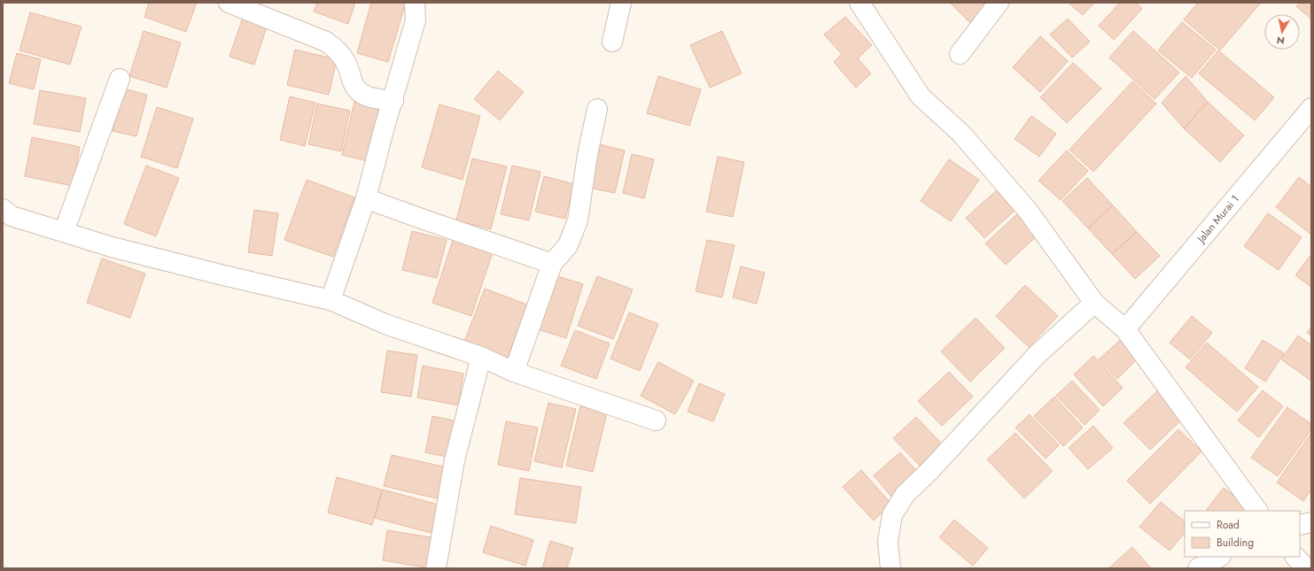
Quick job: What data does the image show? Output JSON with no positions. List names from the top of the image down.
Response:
{
  "streets": {
    "street": ["Jalan Murai 1"]
  },
  "legend": ["Road", "Building"],
  "north": "bottom"
}
